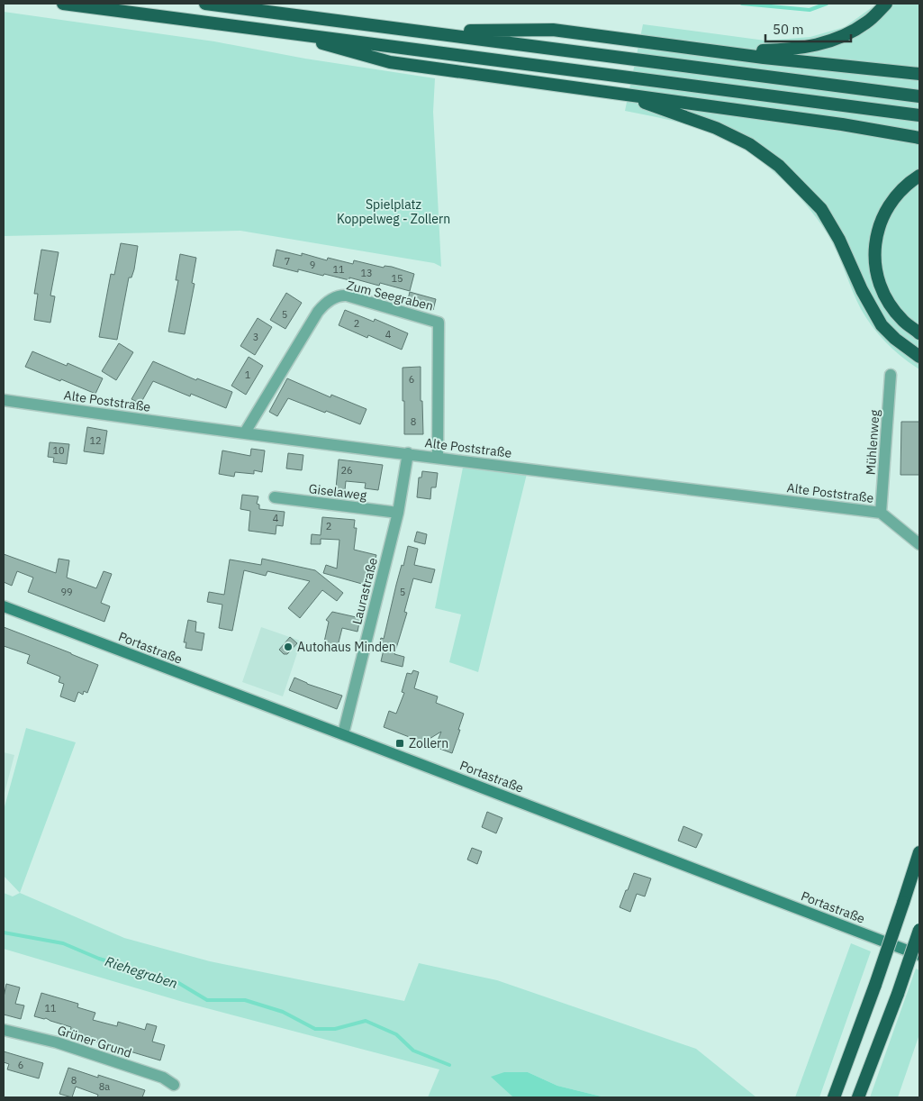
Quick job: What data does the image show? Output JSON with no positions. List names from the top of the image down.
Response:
{
  "streets": {
    "main road": ["Portastraße"],
    "street": [
      "Zum Seegraben",
      "Alte Poststraße",
      "Mühlenweg",
      "Giselaweg",
      "Laurastraße",
      "Grüner Grund"
    ]
  },
  "crossings": [
    ["Zum Seegraben", "Alte Poststraße"],
    ["Alte Poststraße", "Mühlenweg"],
    ["Alte Poststraße", "Laurastraße"],
    ["Giselaweg", "Laurastraße"],
    ["Laurastraße", "Portastraße"]
  ],
  "water": ["Riehegraben"],
  "parks": ["Spielplatz Koppelweg - Zollern"],
  "places": {
    "other": ["Autohaus Minden"],
    "transit": ["Zollern"]
  },
  "house_numbers": [
    "7",
    "9",
    "11",
    "13",
    "15",
    "5",
    "2",
    "4",
    "3",
    "1",
    "6",
    "8",
    "12",
    "10",
    "26",
    "4",
    "2",
    "99",
    "5",
    "11",
    "6",
    "8",
    "8a"
  ],
  "scale_bar": "50 m"
}
